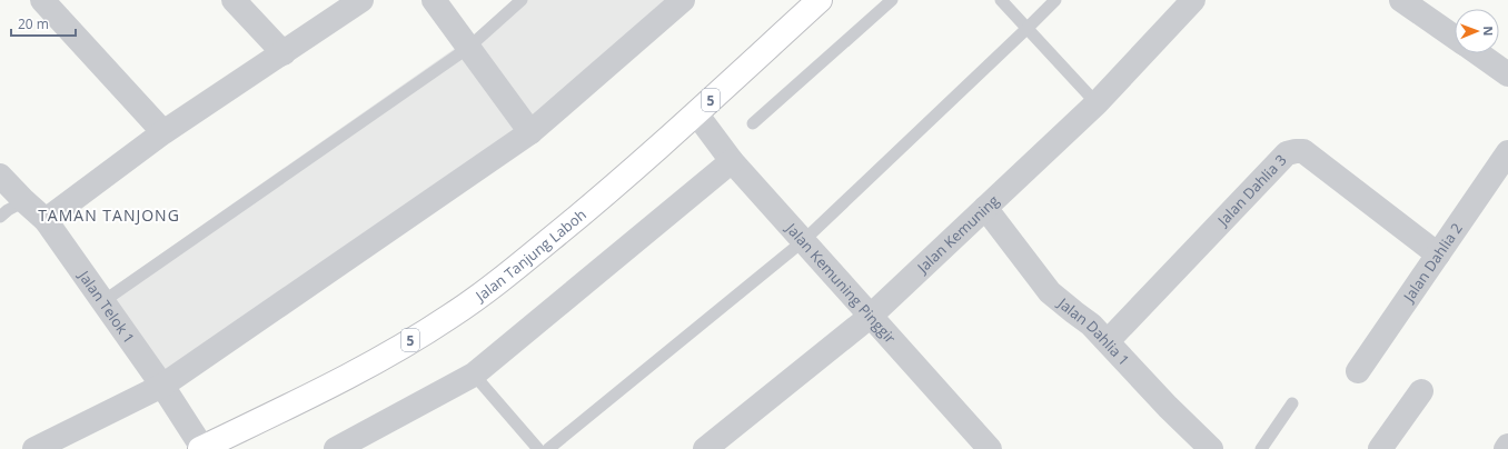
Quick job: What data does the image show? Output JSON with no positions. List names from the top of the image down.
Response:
{
  "streets": {
    "highway": ["5", "Jalan Tanjung Laboh"],
    "street": [
      "Jalan Dahlia 3",
      "Jalan Kemuning",
      "Jalan Dahlia 2",
      "Jalan Kemuning Pinggir",
      "Jalan Telok 1",
      "Jalan Dahlia 1"
    ]
  },
  "crossings": [
    ["Jalan Dahlia 3", "Jalan Dahlia 2"],
    ["Jalan Dahlia 3", "Jalan Dahlia 1"],
    ["Jalan Kemuning", "Jalan Kemuning Pinggir"],
    ["Jalan Kemuning", "Jalan Dahlia 1"],
    ["Jalan Tanjung Laboh", "Jalan Kemuning Pinggir"],
    ["Jalan Tanjung Laboh", "Jalan Telok 1"]
  ],
  "districts": ["TAMAN TANJONG"],
  "scale_bar": "20 m",
  "north": "right"
}
